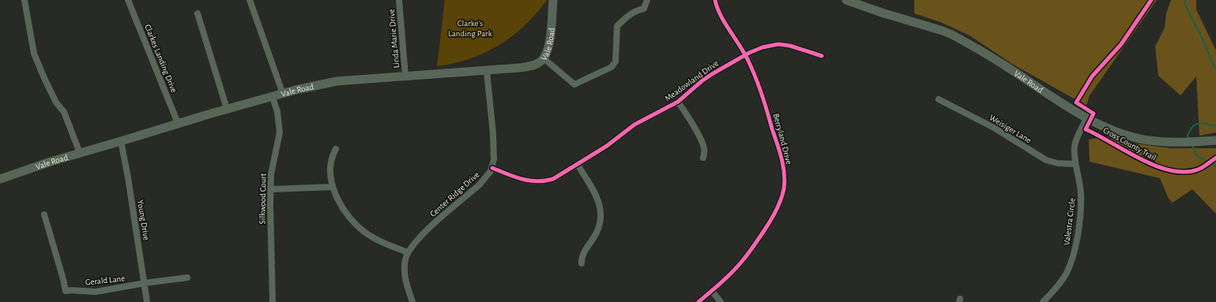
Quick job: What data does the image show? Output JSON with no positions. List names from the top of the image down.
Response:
{
  "streets": {
    "main road": ["Vale Road"],
    "street": [
      "Linda Marie Drive",
      "Clarkes Landing Drive",
      "Meadowland Drive",
      "Weisiger Lane",
      "Berryland Drive",
      "Center Ridge Drive",
      "Silkwood Court",
      "Young Drive",
      "Valestra Circle",
      "Gerald Lane"
    ],
    "cycle path": ["Cross County Trail"]
  },
  "crossings": [
    ["Linda Marie Drive", "Vale Road"],
    ["Vale Road", "Clarkes Landing Drive"],
    ["Vale Road", "Center Ridge Drive"],
    ["Vale Road", "Silkwood Court"],
    ["Vale Road", "Young Drive"],
    ["Vale Road", "Valestra Circle"],
    ["Meadowland Drive", "Berryland Drive"],
    ["Meadowland Drive", "Center Ridge Drive"],
    ["Weisiger Lane", "Valestra Circle"],
    ["Young Drive", "Gerald Lane"]
  ],
  "parks": ["Clarke's Landing Park"]
}
